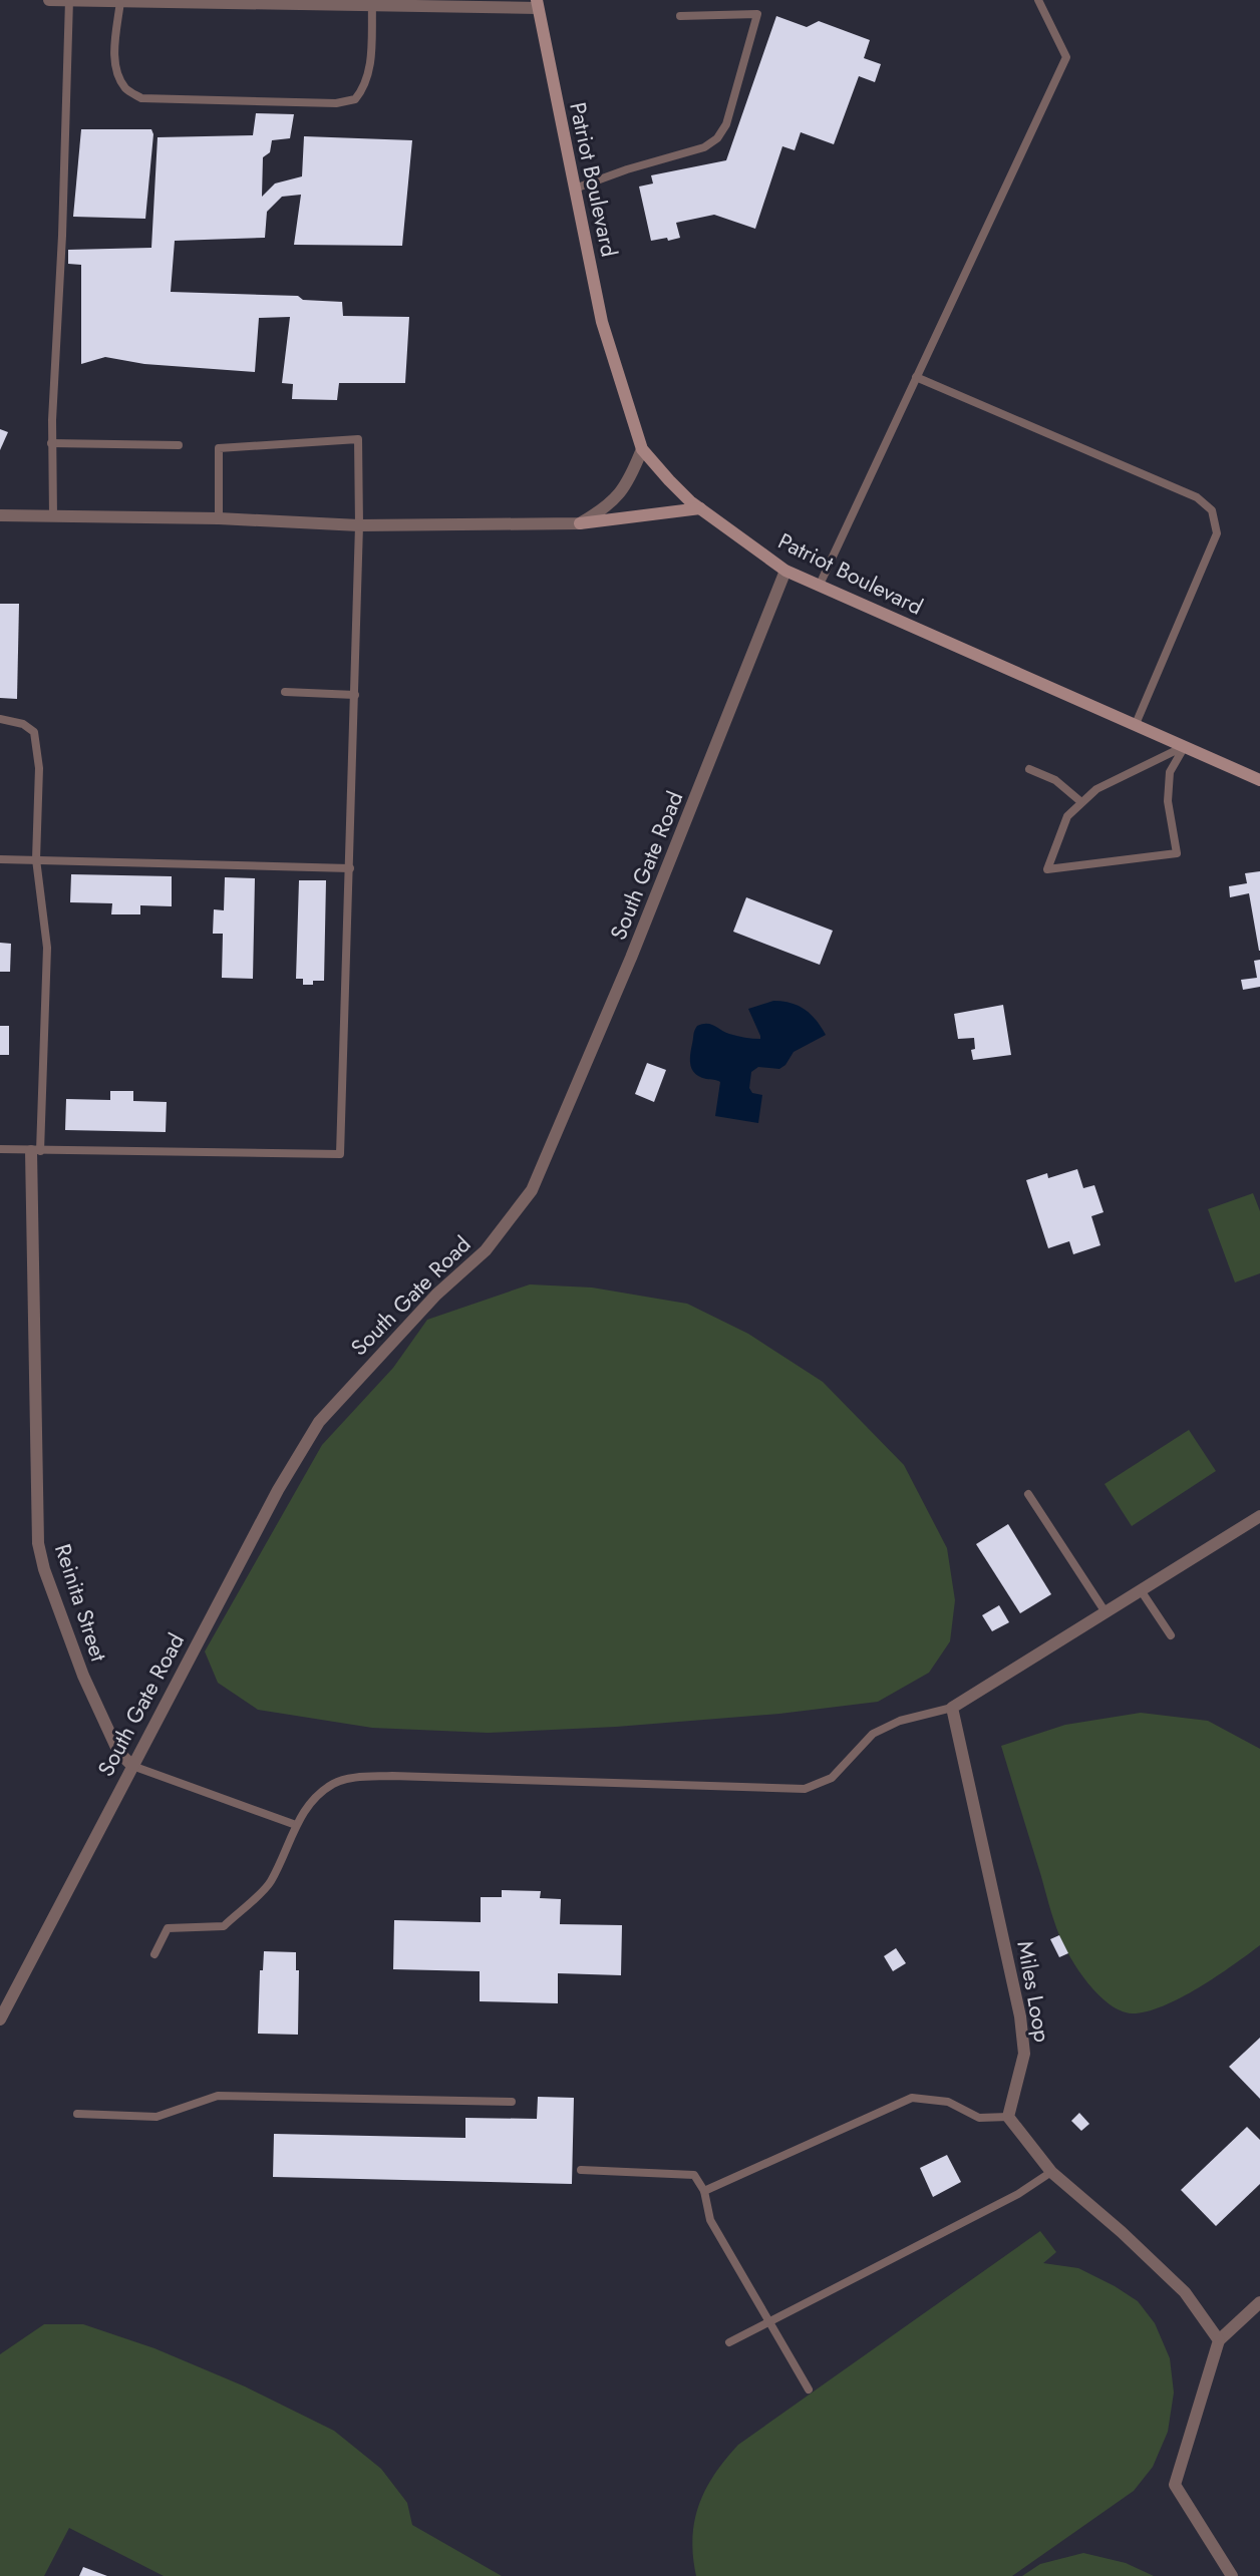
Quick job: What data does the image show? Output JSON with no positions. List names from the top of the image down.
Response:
{
  "streets": {
    "street": [
      "Patriot Boulevard",
      "South Gate Road",
      "Reinita Street",
      "Miles Loop"
    ]
  },
  "crossings": [
    ["Patriot Boulevard", "South Gate Road"],
    ["South Gate Road", "Reinita Street"]
  ]
}
